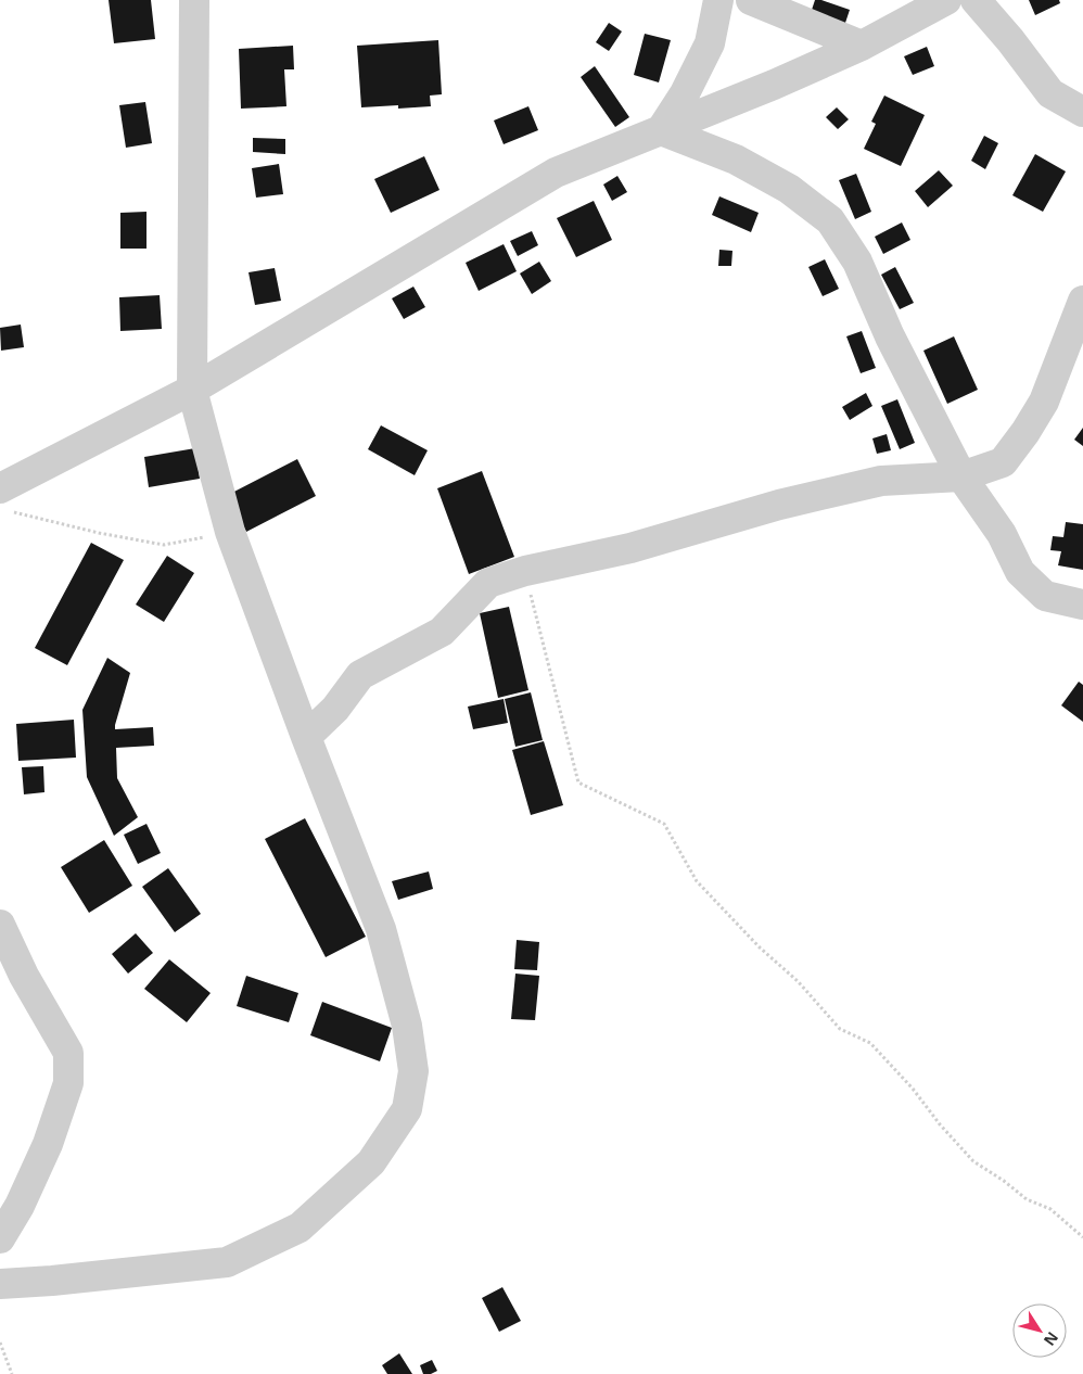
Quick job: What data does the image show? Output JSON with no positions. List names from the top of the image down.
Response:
{
  "north": "bottom right"
}
